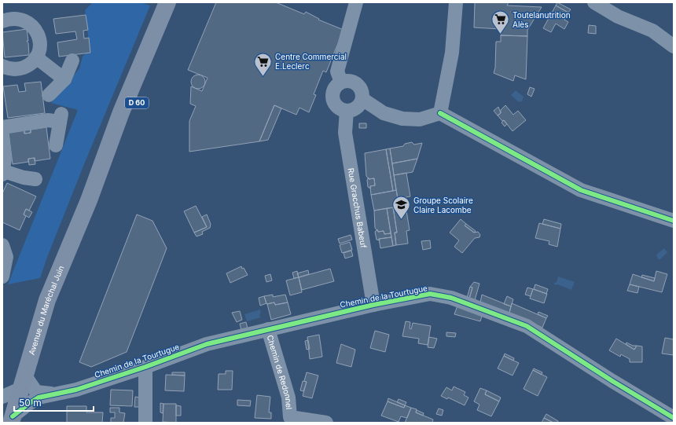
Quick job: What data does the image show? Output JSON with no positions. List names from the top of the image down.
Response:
{
  "streets": {
    "main road": ["D 60", "Avenue du Maréchal Juin"],
    "street": ["Rue Gracchus Babeuf", "Chemin de la Tourtugue", "Chemin de Redonnel"]
  },
  "crossings": [
    ["Rue Gracchus Babeuf", "Chemin de la Tourtugue"],
    ["Chemin de la Tourtugue", "Avenue du Maréchal Juin"],
    ["Chemin de la Tourtugue", "Chemin de Redonnel"]
  ],
  "places": {
    "supermarket": ["Toutelanutrition Alès", "Centre Commercial E.Leclerc"],
    "school or university": ["Groupe Scolaire Claire Lacombe"]
  },
  "scale_bar": "50 m"
}
